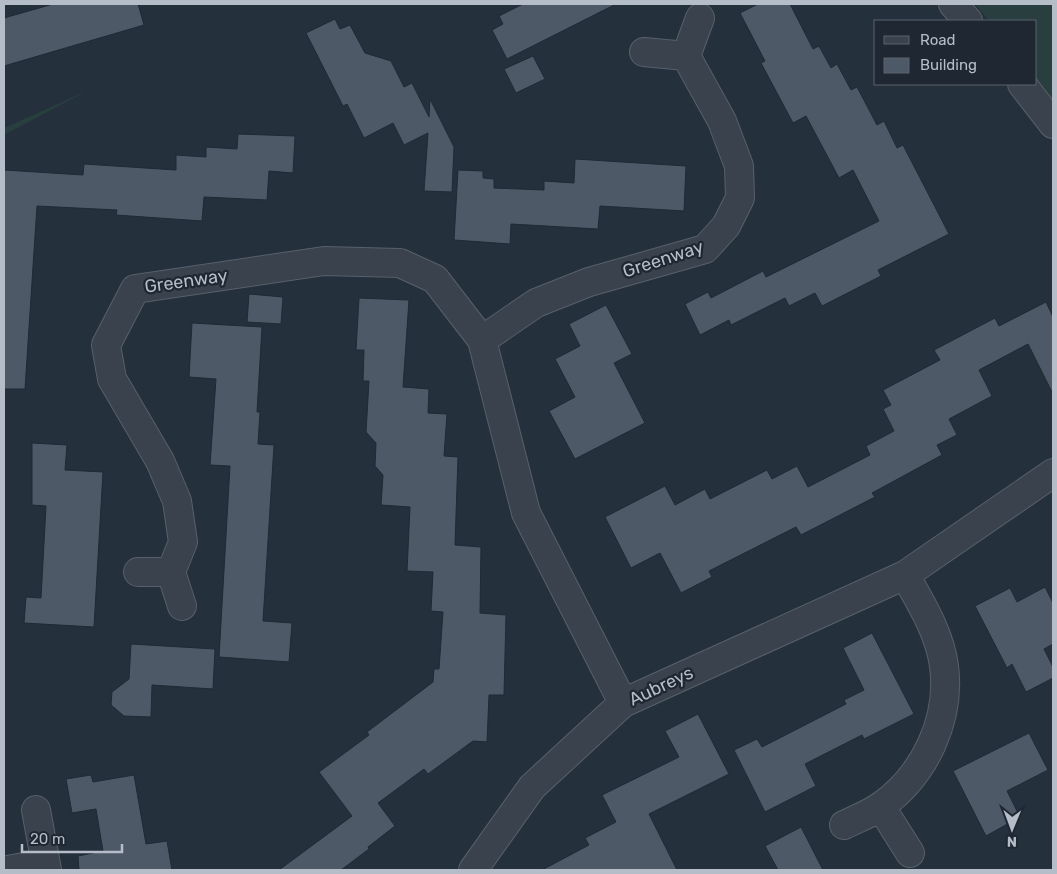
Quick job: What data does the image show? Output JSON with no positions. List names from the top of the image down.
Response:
{
  "streets": {
    "street": ["Greenway", "Aubreys"]
  },
  "crossings": [
    ["Greenway", "Aubreys"]
  ],
  "legend": ["Road", "Building"],
  "scale_bar": "20 m",
  "north": "bottom"
}
